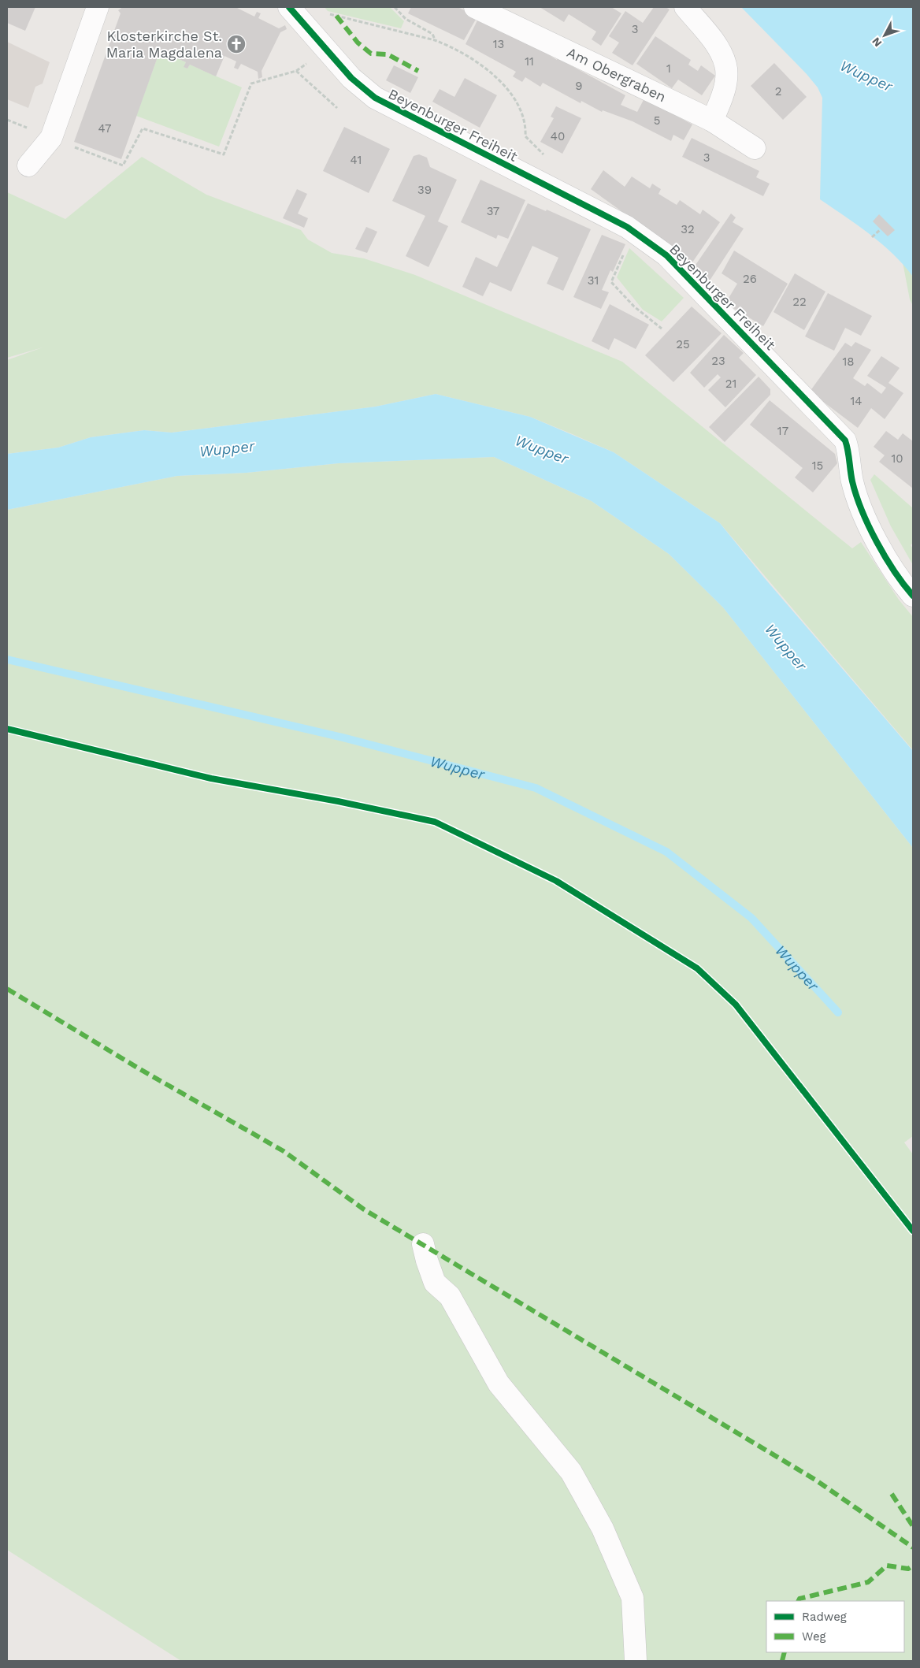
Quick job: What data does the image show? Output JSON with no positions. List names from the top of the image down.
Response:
{
  "streets": {
    "street": ["Am Obergraben", "Beyenburger Freiheit"]
  },
  "water": ["Wupper"],
  "places": {
    "church": ["Klosterkirche St. Maria Magdalena"]
  },
  "house_numbers": [
    "3",
    "13",
    "11",
    "1",
    "9",
    "2",
    "5",
    "47",
    "40",
    "3",
    "41",
    "39",
    "37",
    "32",
    "26",
    "31",
    "22",
    "25",
    "23",
    "18",
    "21",
    "14",
    "17",
    "10",
    "15"
  ],
  "legend": ["Radweg", "Weg"],
  "north": "bottom left"
}
